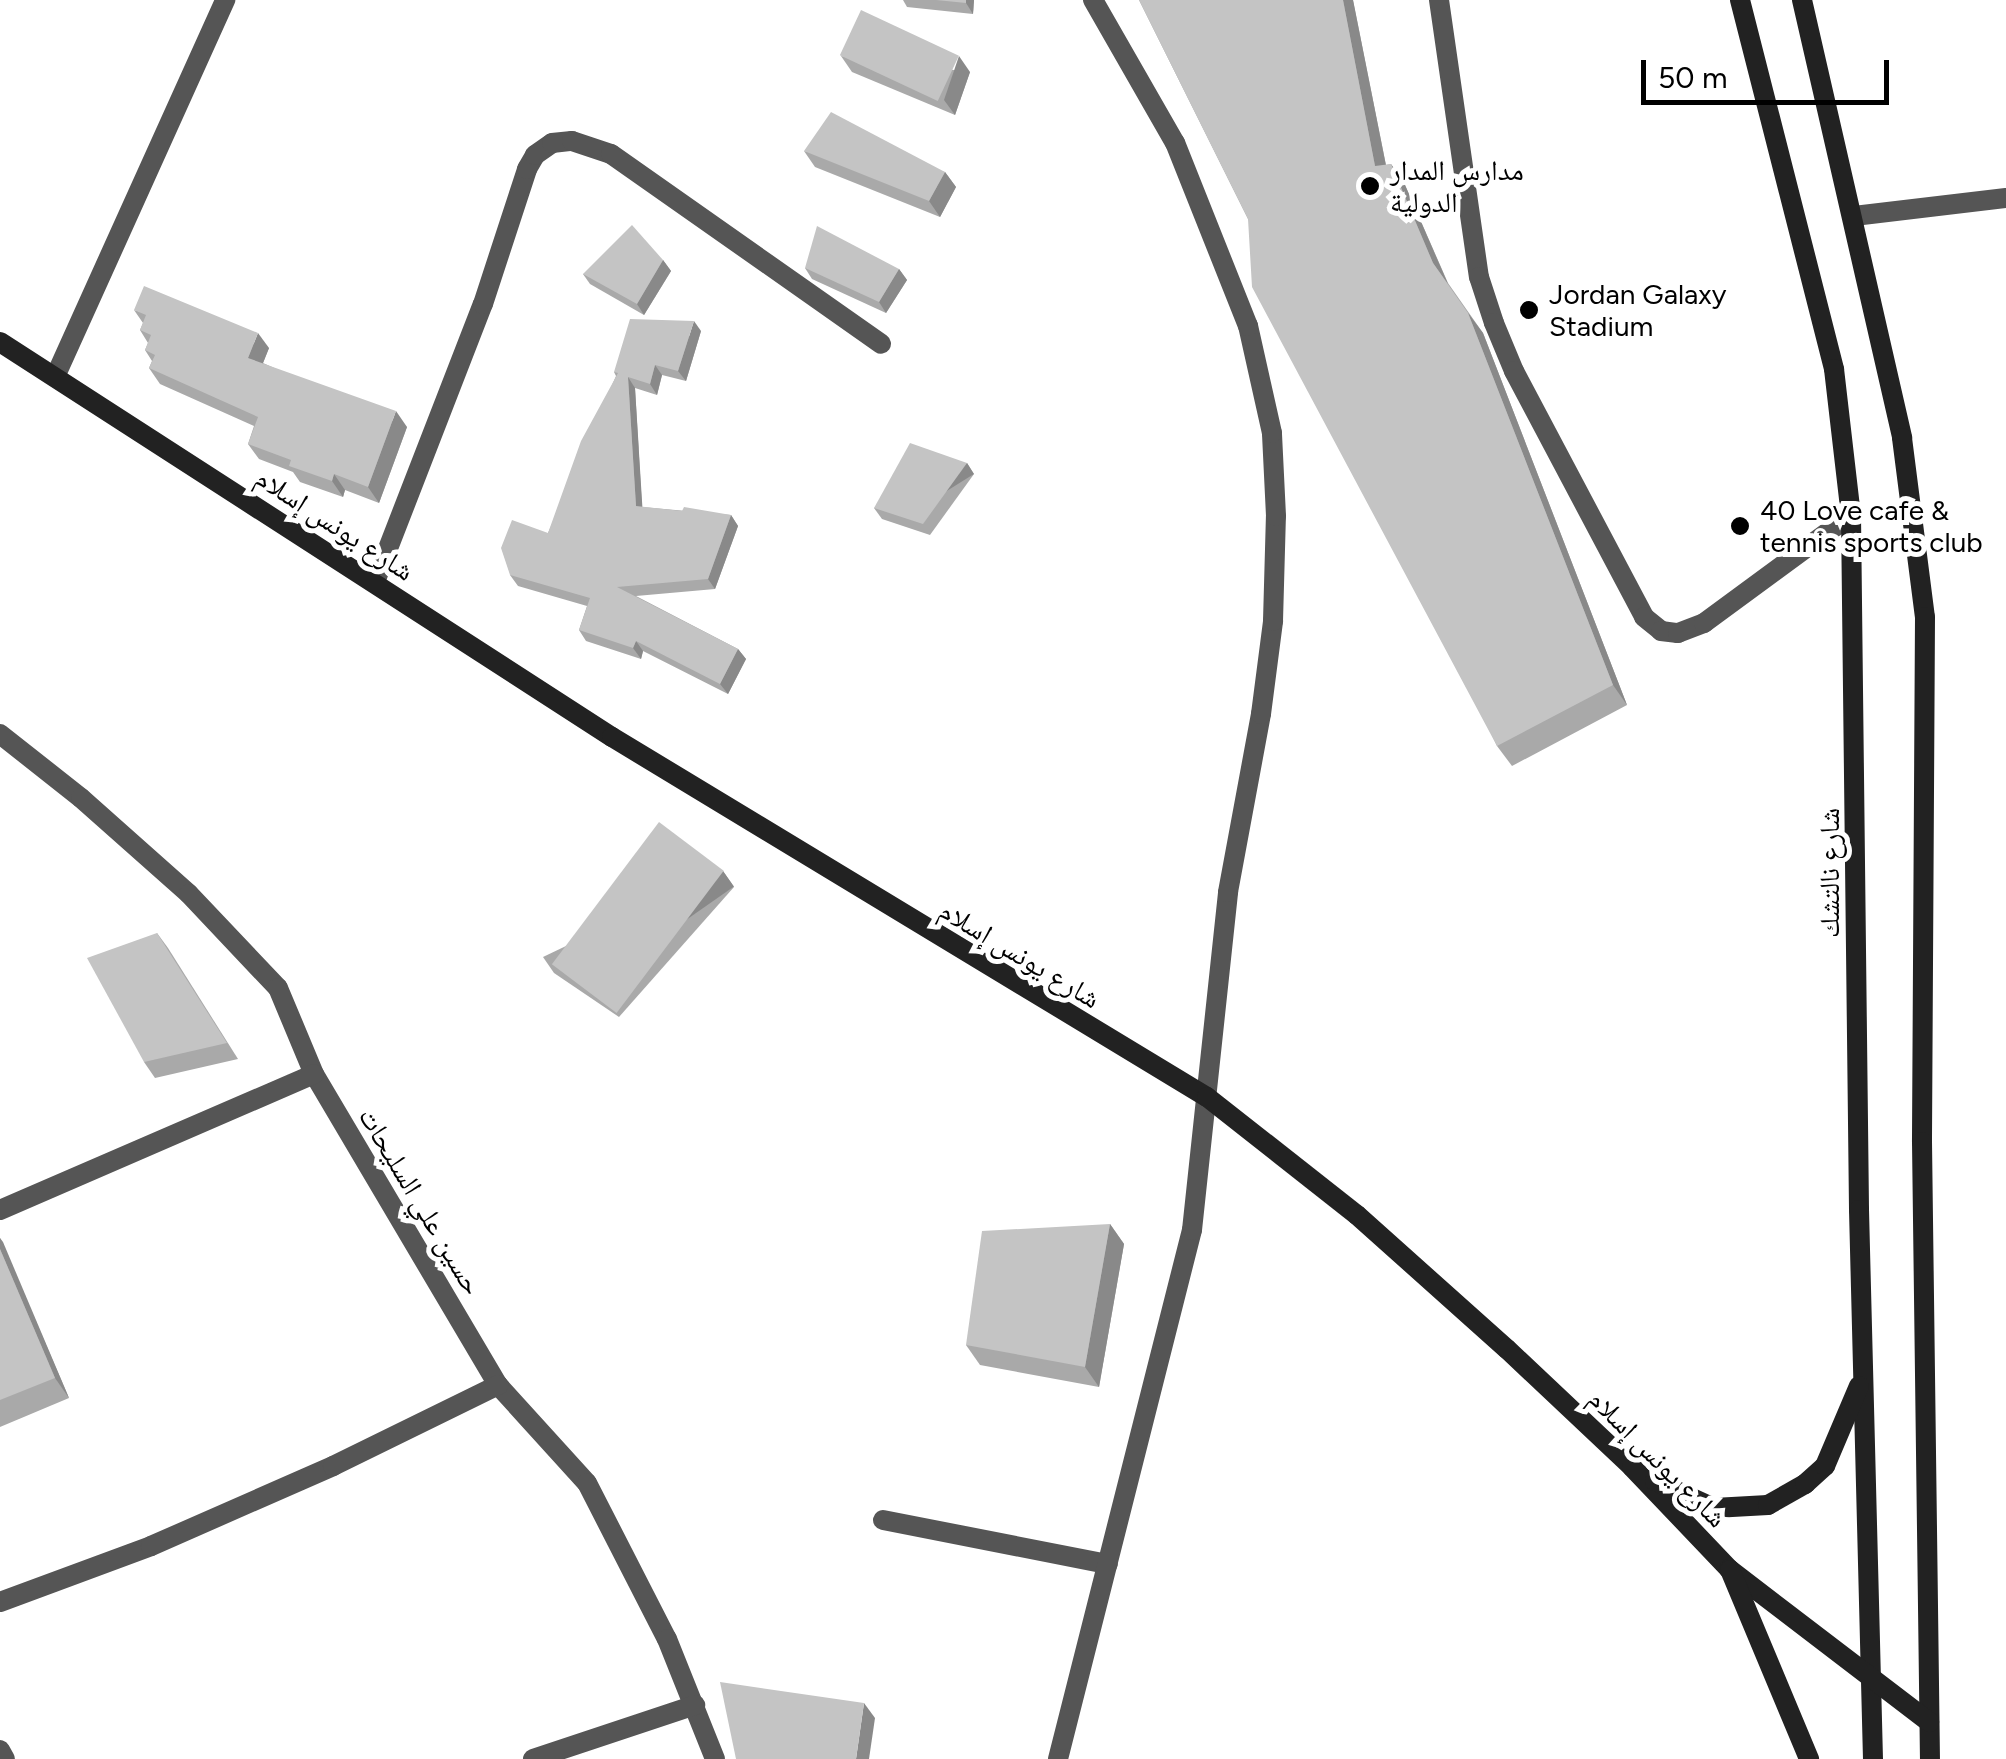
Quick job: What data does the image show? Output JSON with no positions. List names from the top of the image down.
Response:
{
  "streets": {
    "main road": ["شارع يونس إسلام", "شارع نالتشك"],
    "street": ["حسين علي السليحات"]
  },
  "crossings": [
    ["شارع يونس إسلام", "شارع نالتشك"]
  ],
  "places": ["مدارس المدار الدولية", "Jordan Galaxy Stadium", "40 Love cafe & tennis sports club"],
  "scale_bar": "50 m"
}
